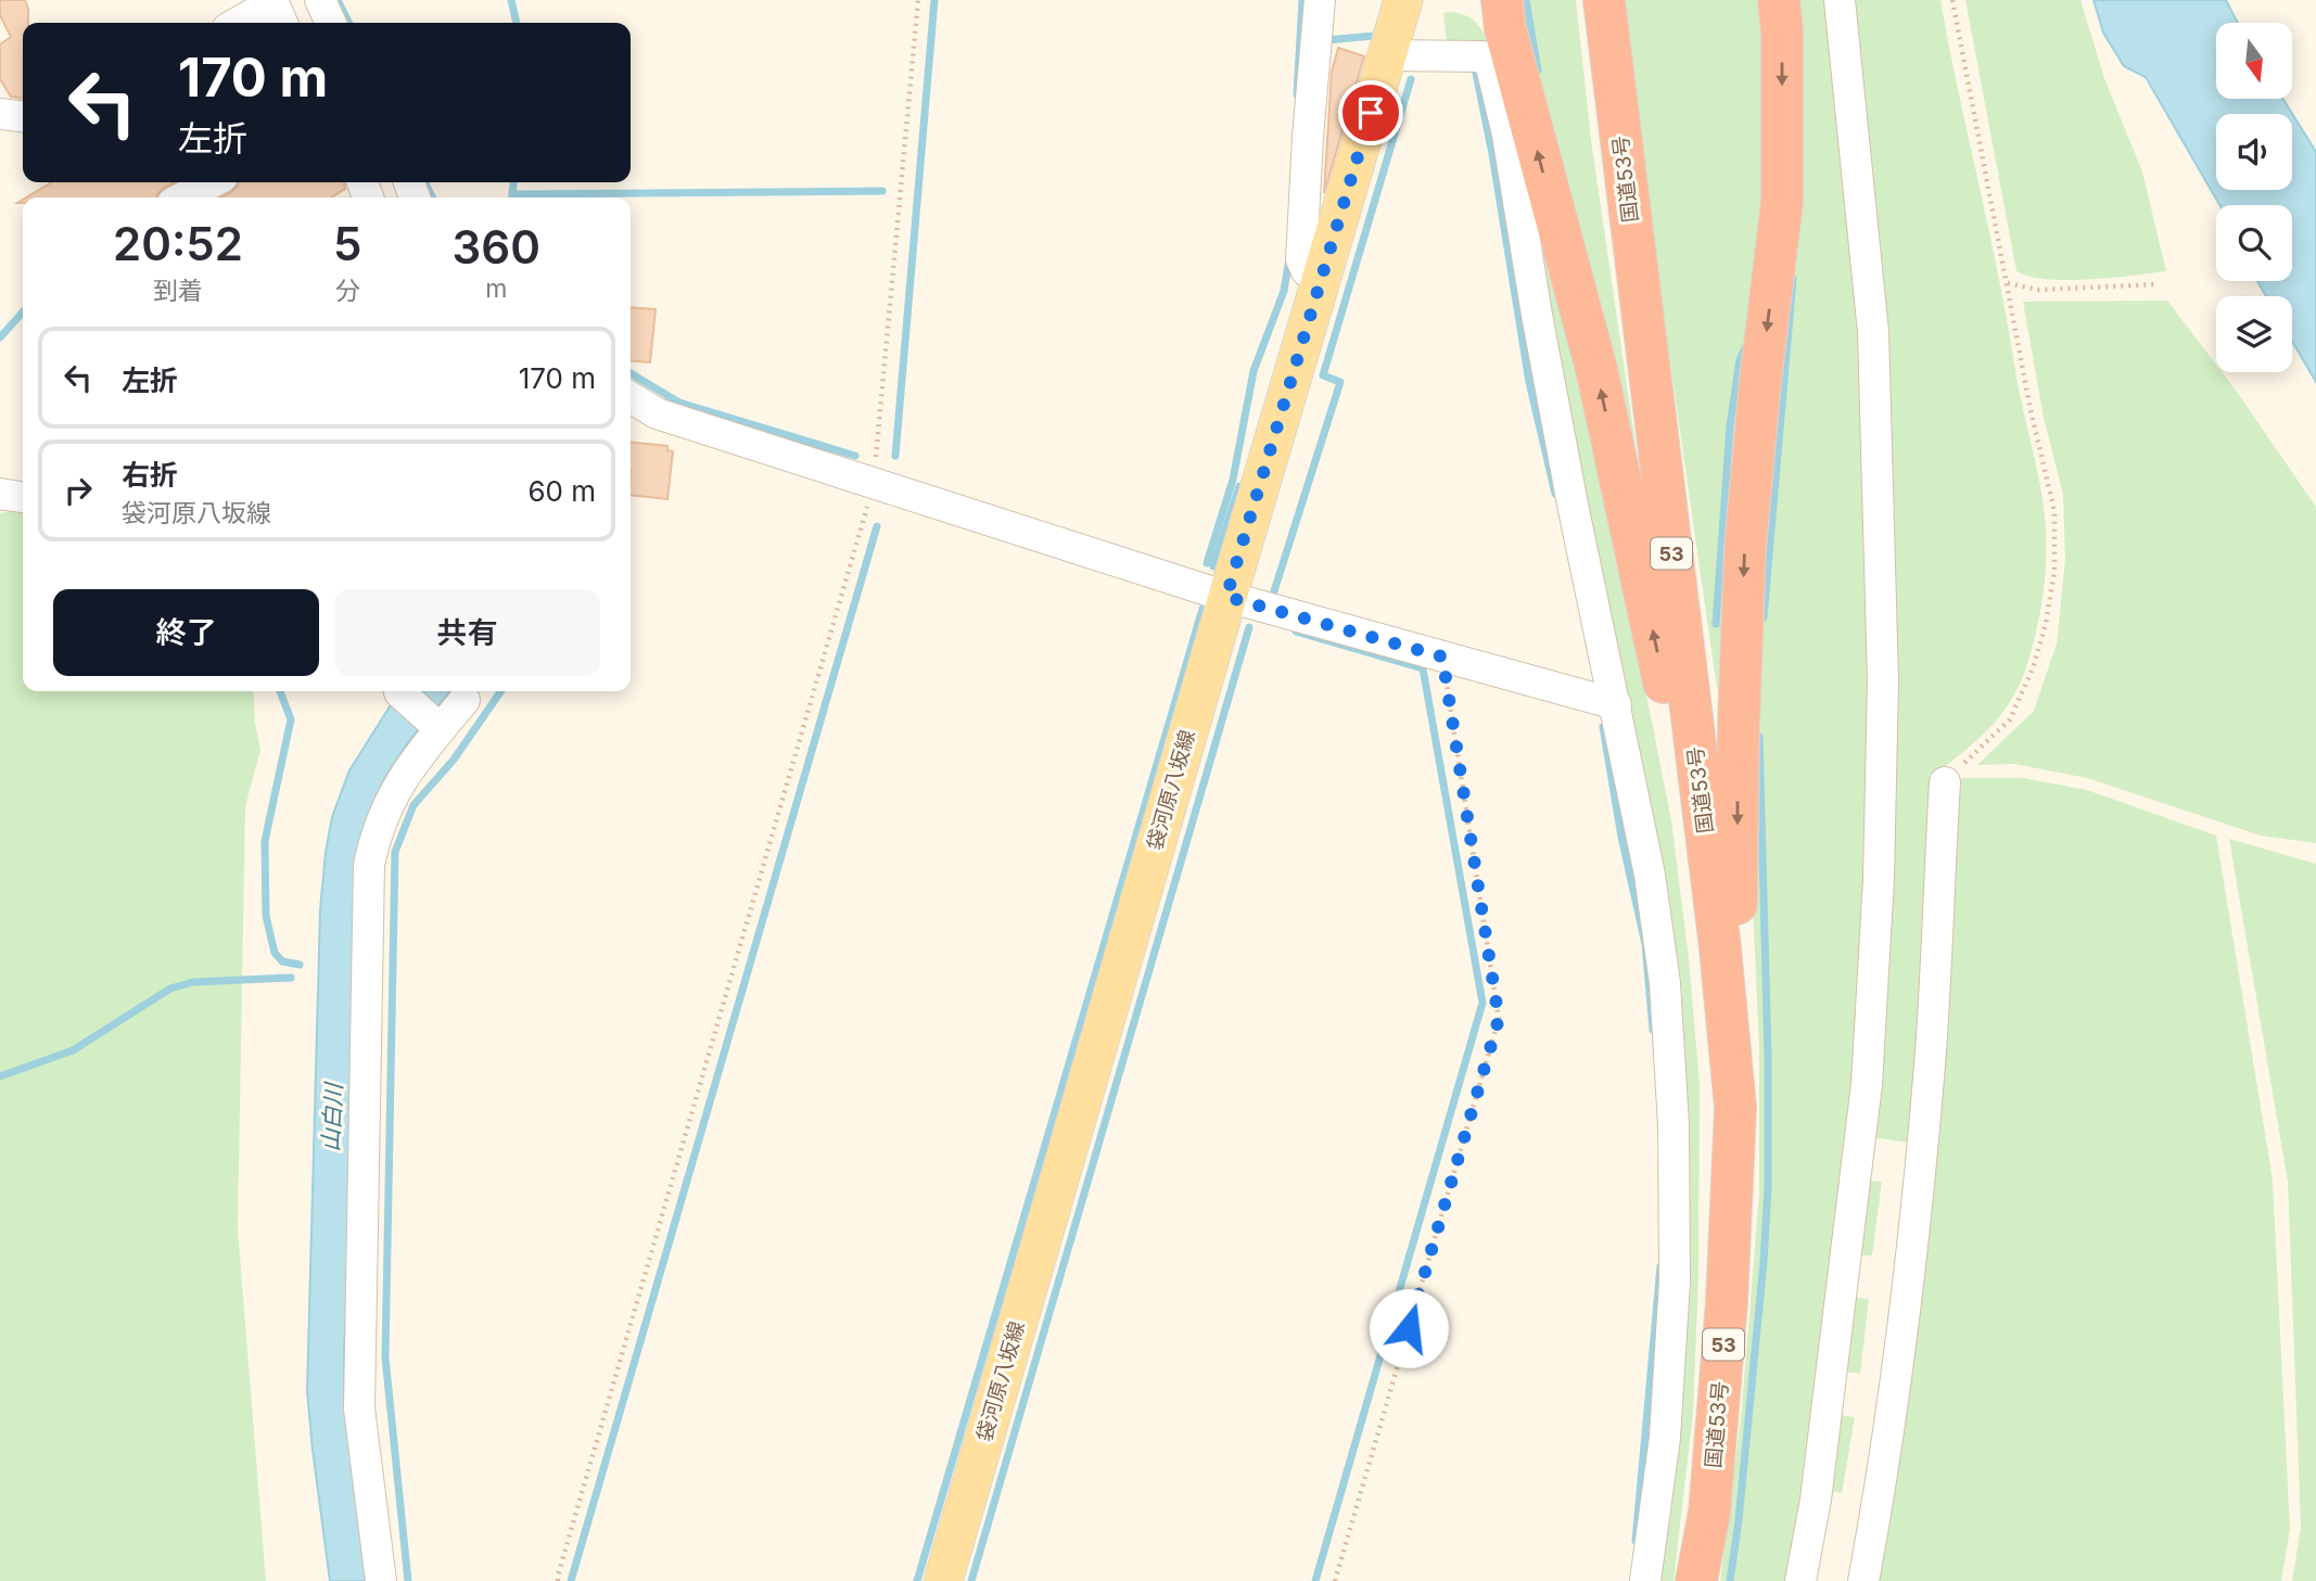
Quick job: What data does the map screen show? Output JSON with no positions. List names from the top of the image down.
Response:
{
  "streets": {
    "highway": ["国道53号", "53"],
    "main road": ["袋河原八坂線"]
  },
  "water": ["山白川"],
  "north": "bottom",
  "page": {
    "turn": ["170 m", "左折"],
    "eta": [
      "20:52",
      "到着",
      "5",
      "分",
      "360",
      "m"
    ],
    "list": [
      {
        "name": "左折",
        "value": "170 m"
      },
      {
        "name": "右折",
        "note": "袋河原八坂線",
        "value": "60 m"
      }
    ],
    "buttons": ["終了", "共有"]
  }
}
